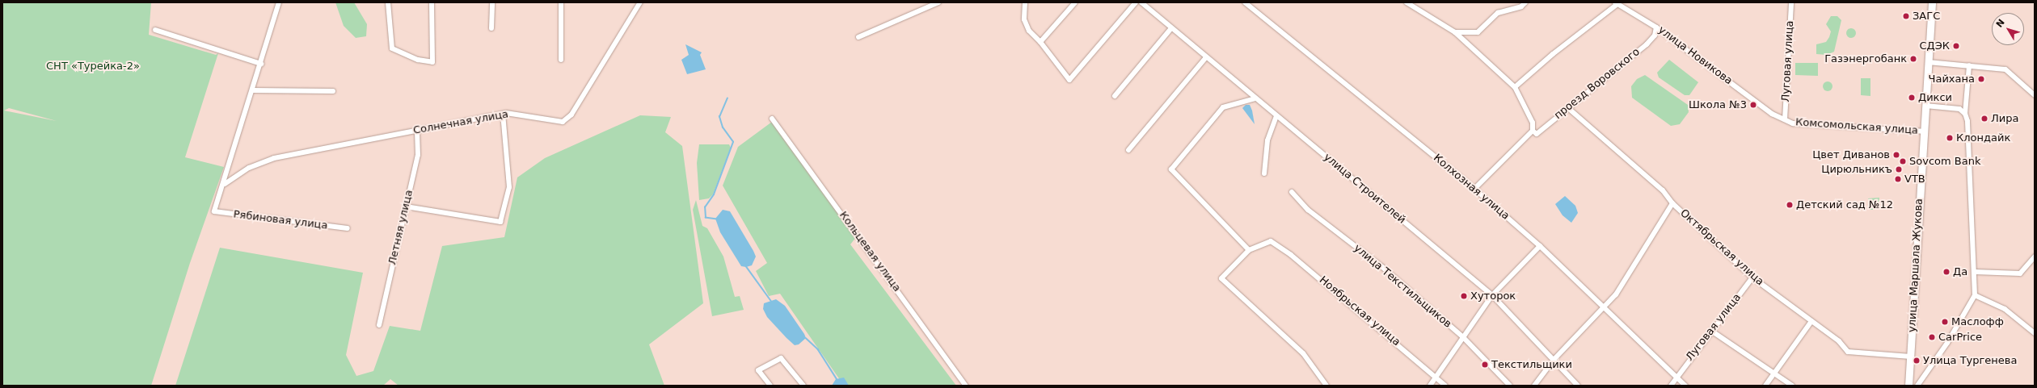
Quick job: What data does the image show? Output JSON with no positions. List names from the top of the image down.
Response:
{
  "streets": {
    "main road": ["улица Маршала Жукова"],
    "street": [
      "улица Новикова",
      "Луговая улица",
      "проезд Воровского",
      "Солнечная улица",
      "Комсомольская улица",
      "Колхозная улица",
      "улица Строителей",
      "Рябиновая улица",
      "Летняя улица",
      "Октябрьская улица",
      "Кольцевая улица",
      "улица Текстильщиков",
      "Ноябрьская улица"
    ]
  },
  "crossings": [
    ["улица Новикова", "проезд Воровского"],
    ["улица Новикова", "Комсомольская улица"],
    ["Луговая улица", "Комсомольская улица"],
    ["Луговая улица", "Колхозная улица"],
    ["Луговая улица", "Октябрьская улица"],
    ["проезд Воровского", "Октябрьская улица"],
    ["Солнечная улица", "Рябиновая улица"],
    ["Солнечная улица", "Летняя улица"],
    ["Комсомольская улица", "улица Маршала Жукова"],
    ["Октябрьская улица", "улица Маршала Жукова"]
  ],
  "parks": ["СНТ «Турейка-2»"],
  "places": [
    "ЗАГС",
    "СДЭК",
    "Газэнергобанк",
    "Чайхана",
    "Дикси",
    "Школа №3",
    "Лира",
    "Клондайк",
    "Цвет Диванов",
    "Sovcom Bank",
    "Цирюльникъ",
    "VTB",
    "Детский сад №12",
    "Да",
    "Хуторок",
    "Маслофф",
    "CarPrice",
    "Улица Тургенева",
    "Текстильщики"
  ],
  "north": "top left"
}
